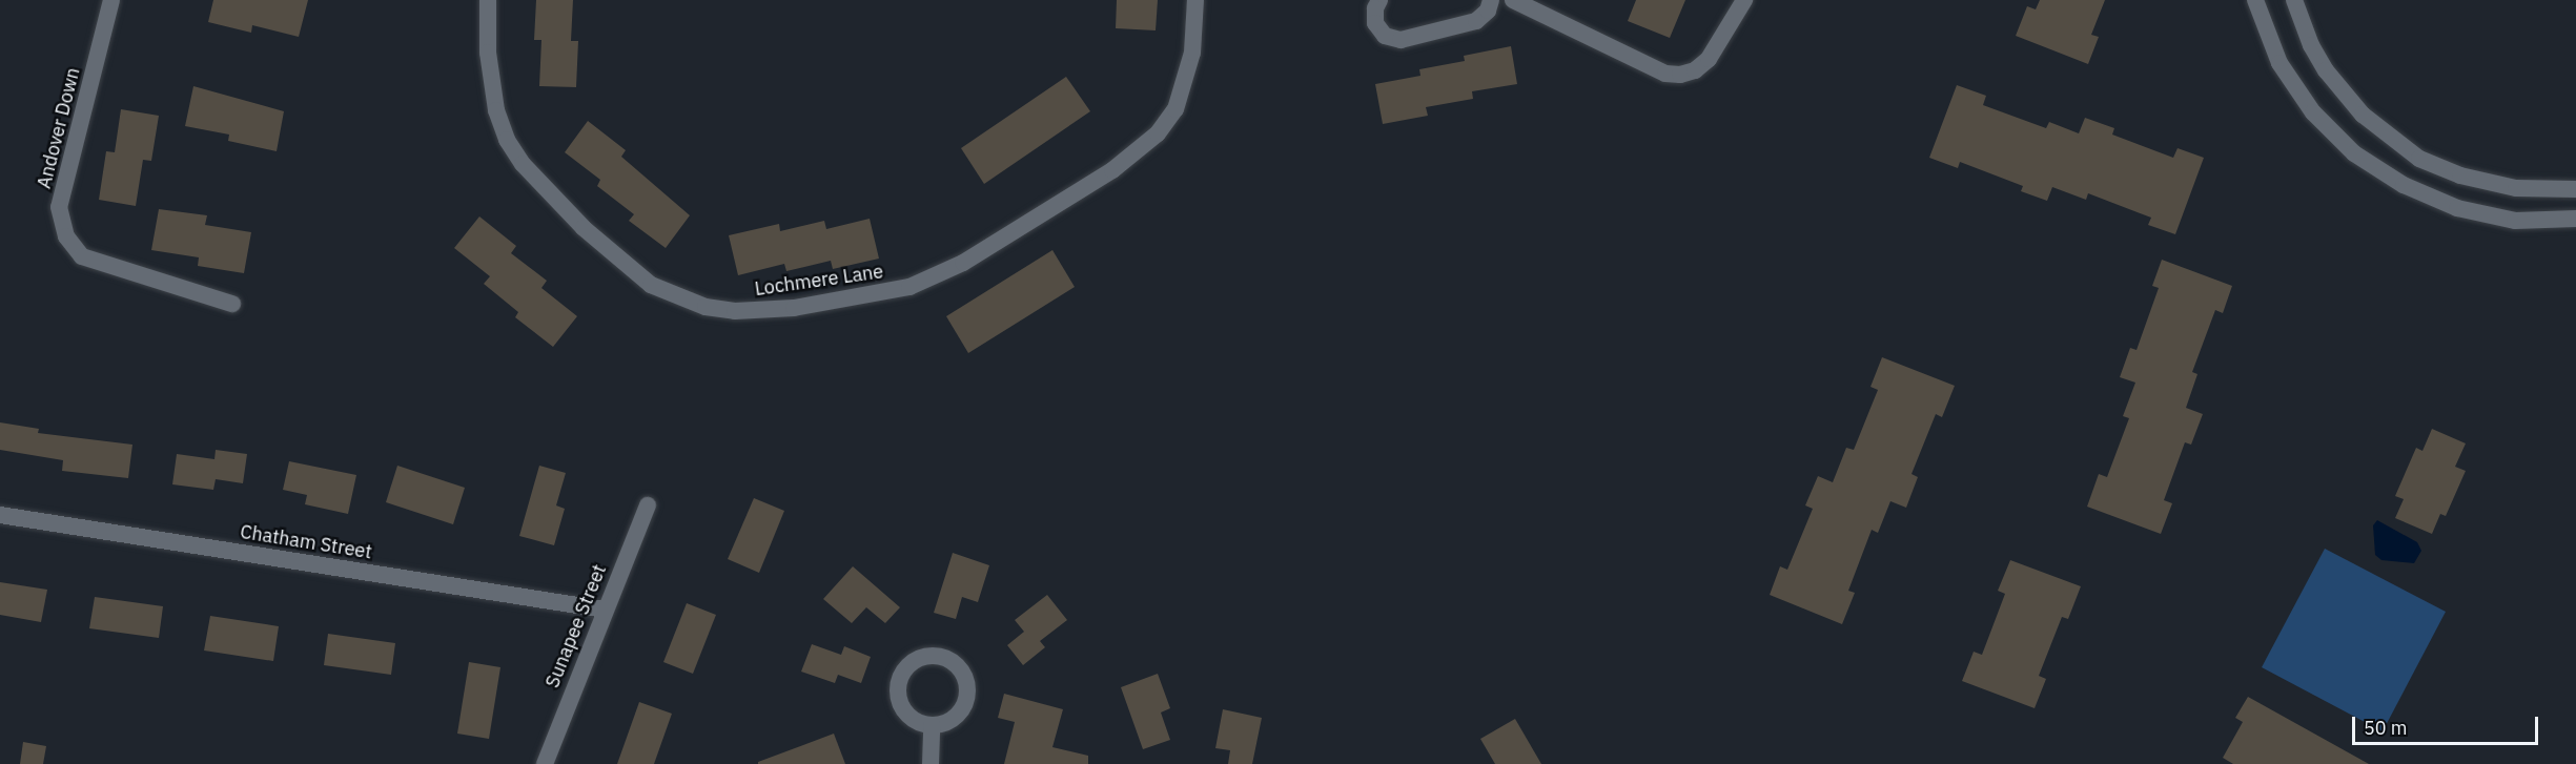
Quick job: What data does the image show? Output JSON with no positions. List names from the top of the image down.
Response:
{
  "streets": {
    "street": [
      "Andover Down",
      "Lochmere Lane",
      "Chatham Street",
      "Sunapee Street"
    ]
  },
  "crossings": [
    ["Chatham Street", "Sunapee Street"]
  ],
  "scale_bar": "50 m"
}
